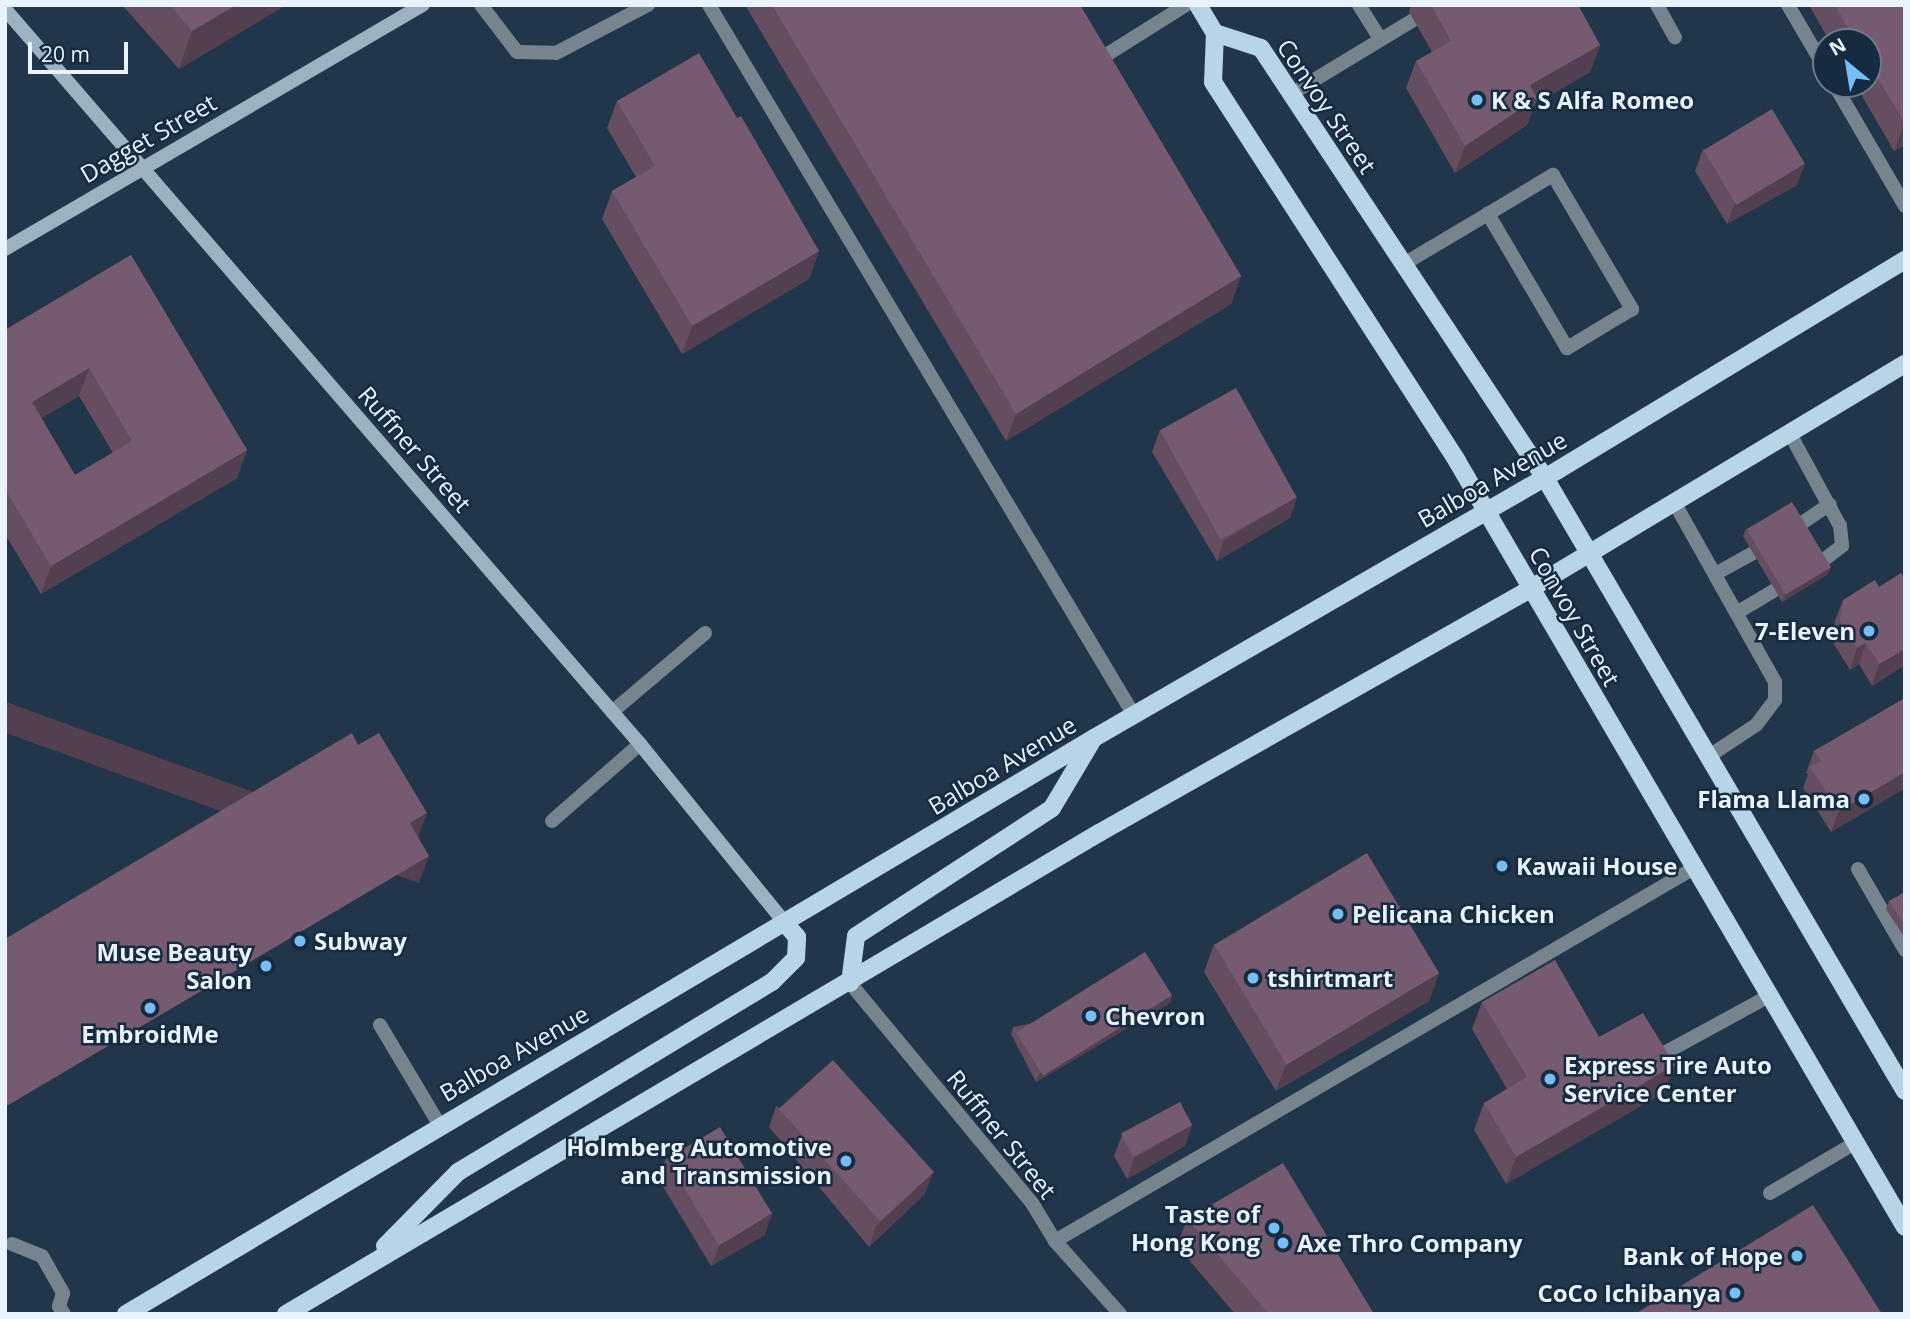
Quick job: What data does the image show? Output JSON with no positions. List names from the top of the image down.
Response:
{
  "streets": {
    "main road": ["Convoy Street", "Balboa Avenue"],
    "street": ["Dagget Street", "Ruffner Street"]
  },
  "crossings": [
    ["Convoy Street", "Balboa Avenue"],
    ["Dagget Street", "Ruffner Street"],
    ["Ruffner Street", "Balboa Avenue"]
  ],
  "places": [
    "K & S Alfa Romeo",
    "7-Eleven",
    "Flama Llama",
    "Kawaii House",
    "Pelicana Chicken",
    "Subway",
    "Muse Beauty Salon",
    "tshirtmart",
    "EmbroidMe",
    "Chevron",
    "Express Tire Auto Service Center",
    "Holmberg Automotive and Transmission",
    "Taste of Hong Kong",
    "Axe Thro Company",
    "Bank of Hope",
    "CoCo Ichibanya"
  ],
  "scale_bar": "20 m",
  "north": "top left"
}
